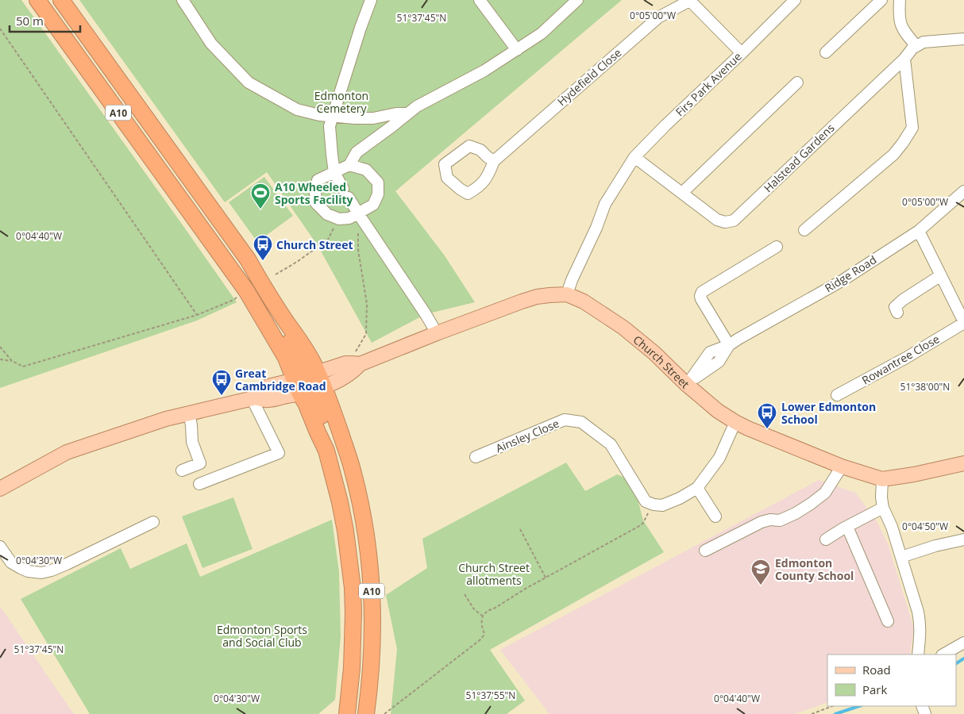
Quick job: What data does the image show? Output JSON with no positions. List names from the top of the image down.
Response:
{
  "streets": {
    "highway": ["A10"],
    "main road": ["Church Street"],
    "street": [
      "Hydefield Close",
      "Firs Park Avenue",
      "Halstead Gardens",
      "Ridge Road",
      "Rowantree Close",
      "Ainsley Close"
    ]
  },
  "crossings": [
    ["Hydefield Close", "Firs Park Avenue"],
    ["Firs Park Avenue", "Halstead Gardens"],
    ["Firs Park Avenue", "Church Street"],
    ["A10", "Church Street"],
    ["Ridge Road", "Church Street"]
  ],
  "parks": ["Edmonton Cemetery", "Church Street allotments", "Edmonton Sports and Social Club"],
  "places": {
    "sports": ["A10 Wheeled Sports Facility"],
    "bus stop": ["Church Street", "Great Cambridge Road", "Lower Edmonton School"],
    "school or university": ["Edmonton County School"]
  },
  "legend": ["Road", "Park"],
  "scale_bar": "50 m",
  "coordinates": [
    "0°05'00\"W",
    "51°37'45\"N",
    "0°04'40\"W",
    "51°38'00\"N",
    "0°04'50\"W",
    "0°04'30\"W",
    "51°37'55\"N"
  ]
}
